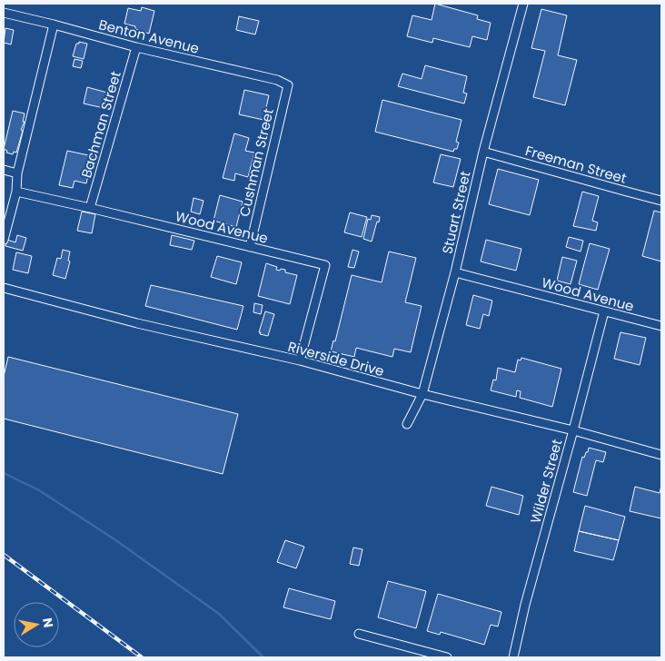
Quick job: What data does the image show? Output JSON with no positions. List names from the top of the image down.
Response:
{
  "streets": {
    "street": [
      "Benton Avenue",
      "Bachman Street",
      "Cushman Street",
      "Freeman Street",
      "Stuart Street",
      "Wood Avenue",
      "Riverside Drive",
      "Wilder Street"
    ]
  },
  "crossings": [
    ["Benton Avenue", "Bachman Street"],
    ["Benton Avenue", "Cushman Street"],
    ["Bachman Street", "Wood Avenue"],
    ["Cushman Street", "Wood Avenue"],
    ["Freeman Street", "Stuart Street"],
    ["Stuart Street", "Wood Avenue"],
    ["Stuart Street", "Riverside Drive"],
    ["Wood Avenue", "Riverside Drive"],
    ["Wood Avenue", "Wilder Street"],
    ["Riverside Drive", "Wilder Street"]
  ],
  "north": "right"
}
